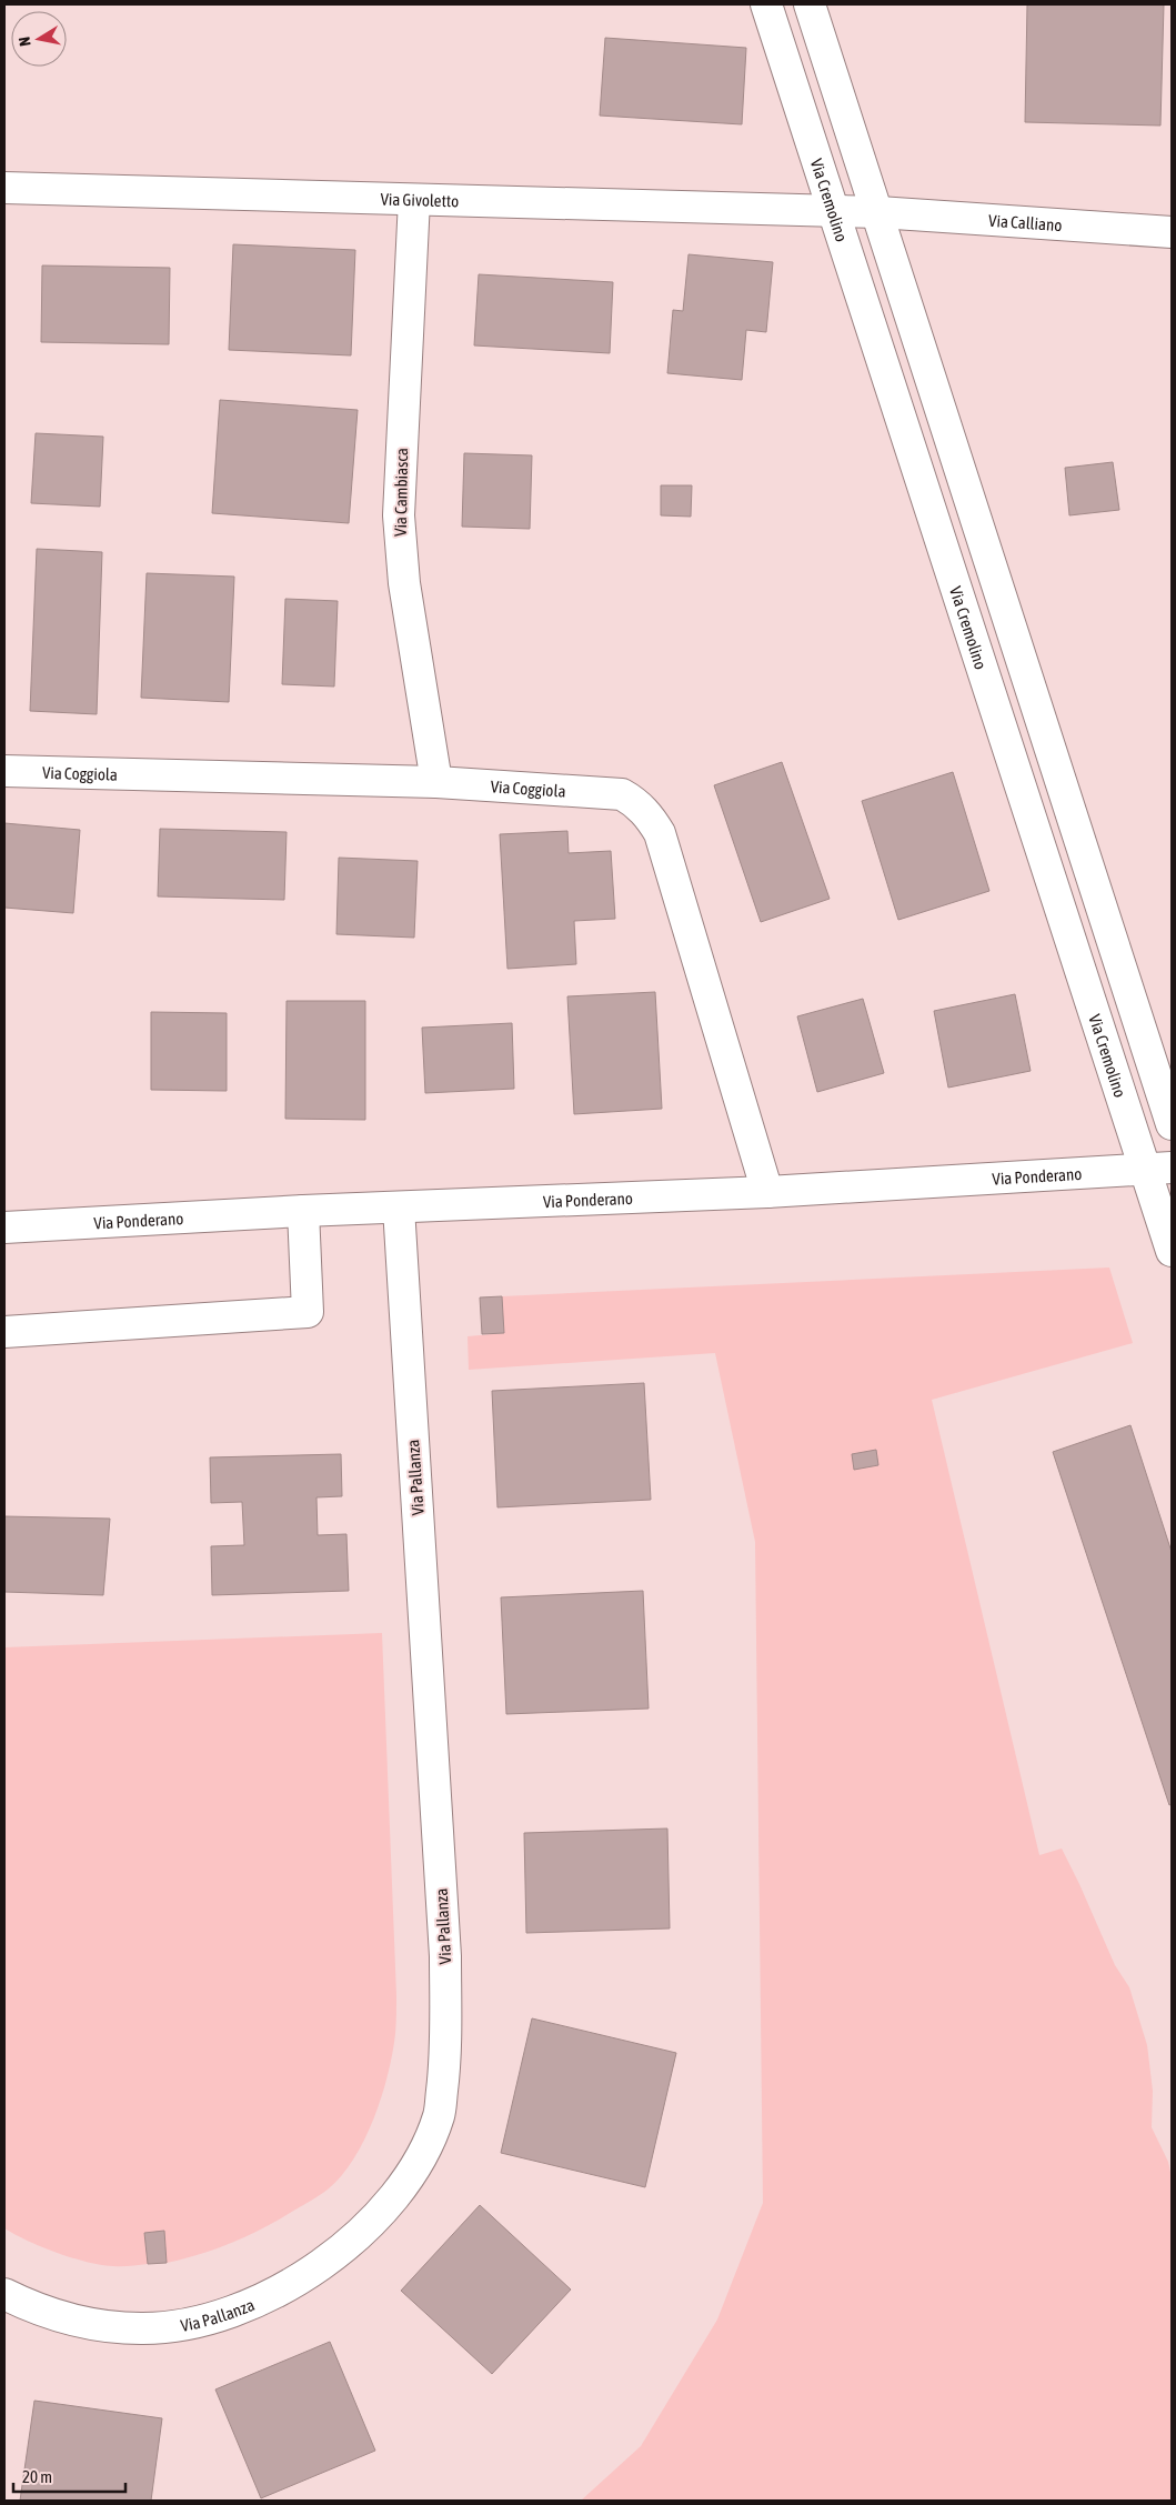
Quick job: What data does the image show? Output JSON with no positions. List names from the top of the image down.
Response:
{
  "streets": {
    "street": [
      "Via Givoletto",
      "Via Cremolino",
      "Via Calliano",
      "Via Cambiasca",
      "Via Coggiola",
      "Via Ponderano",
      "Via Pallanza"
    ]
  },
  "crossings": [
    ["Via Givoletto", "Via Cremolino"],
    ["Via Givoletto", "Via Calliano"],
    ["Via Givoletto", "Via Cambiasca"],
    ["Via Cremolino", "Via Ponderano"],
    ["Via Cambiasca", "Via Coggiola"],
    ["Via Coggiola", "Via Ponderano"],
    ["Via Ponderano", "Via Pallanza"]
  ],
  "scale_bar": "20 m",
  "north": "left"
}
